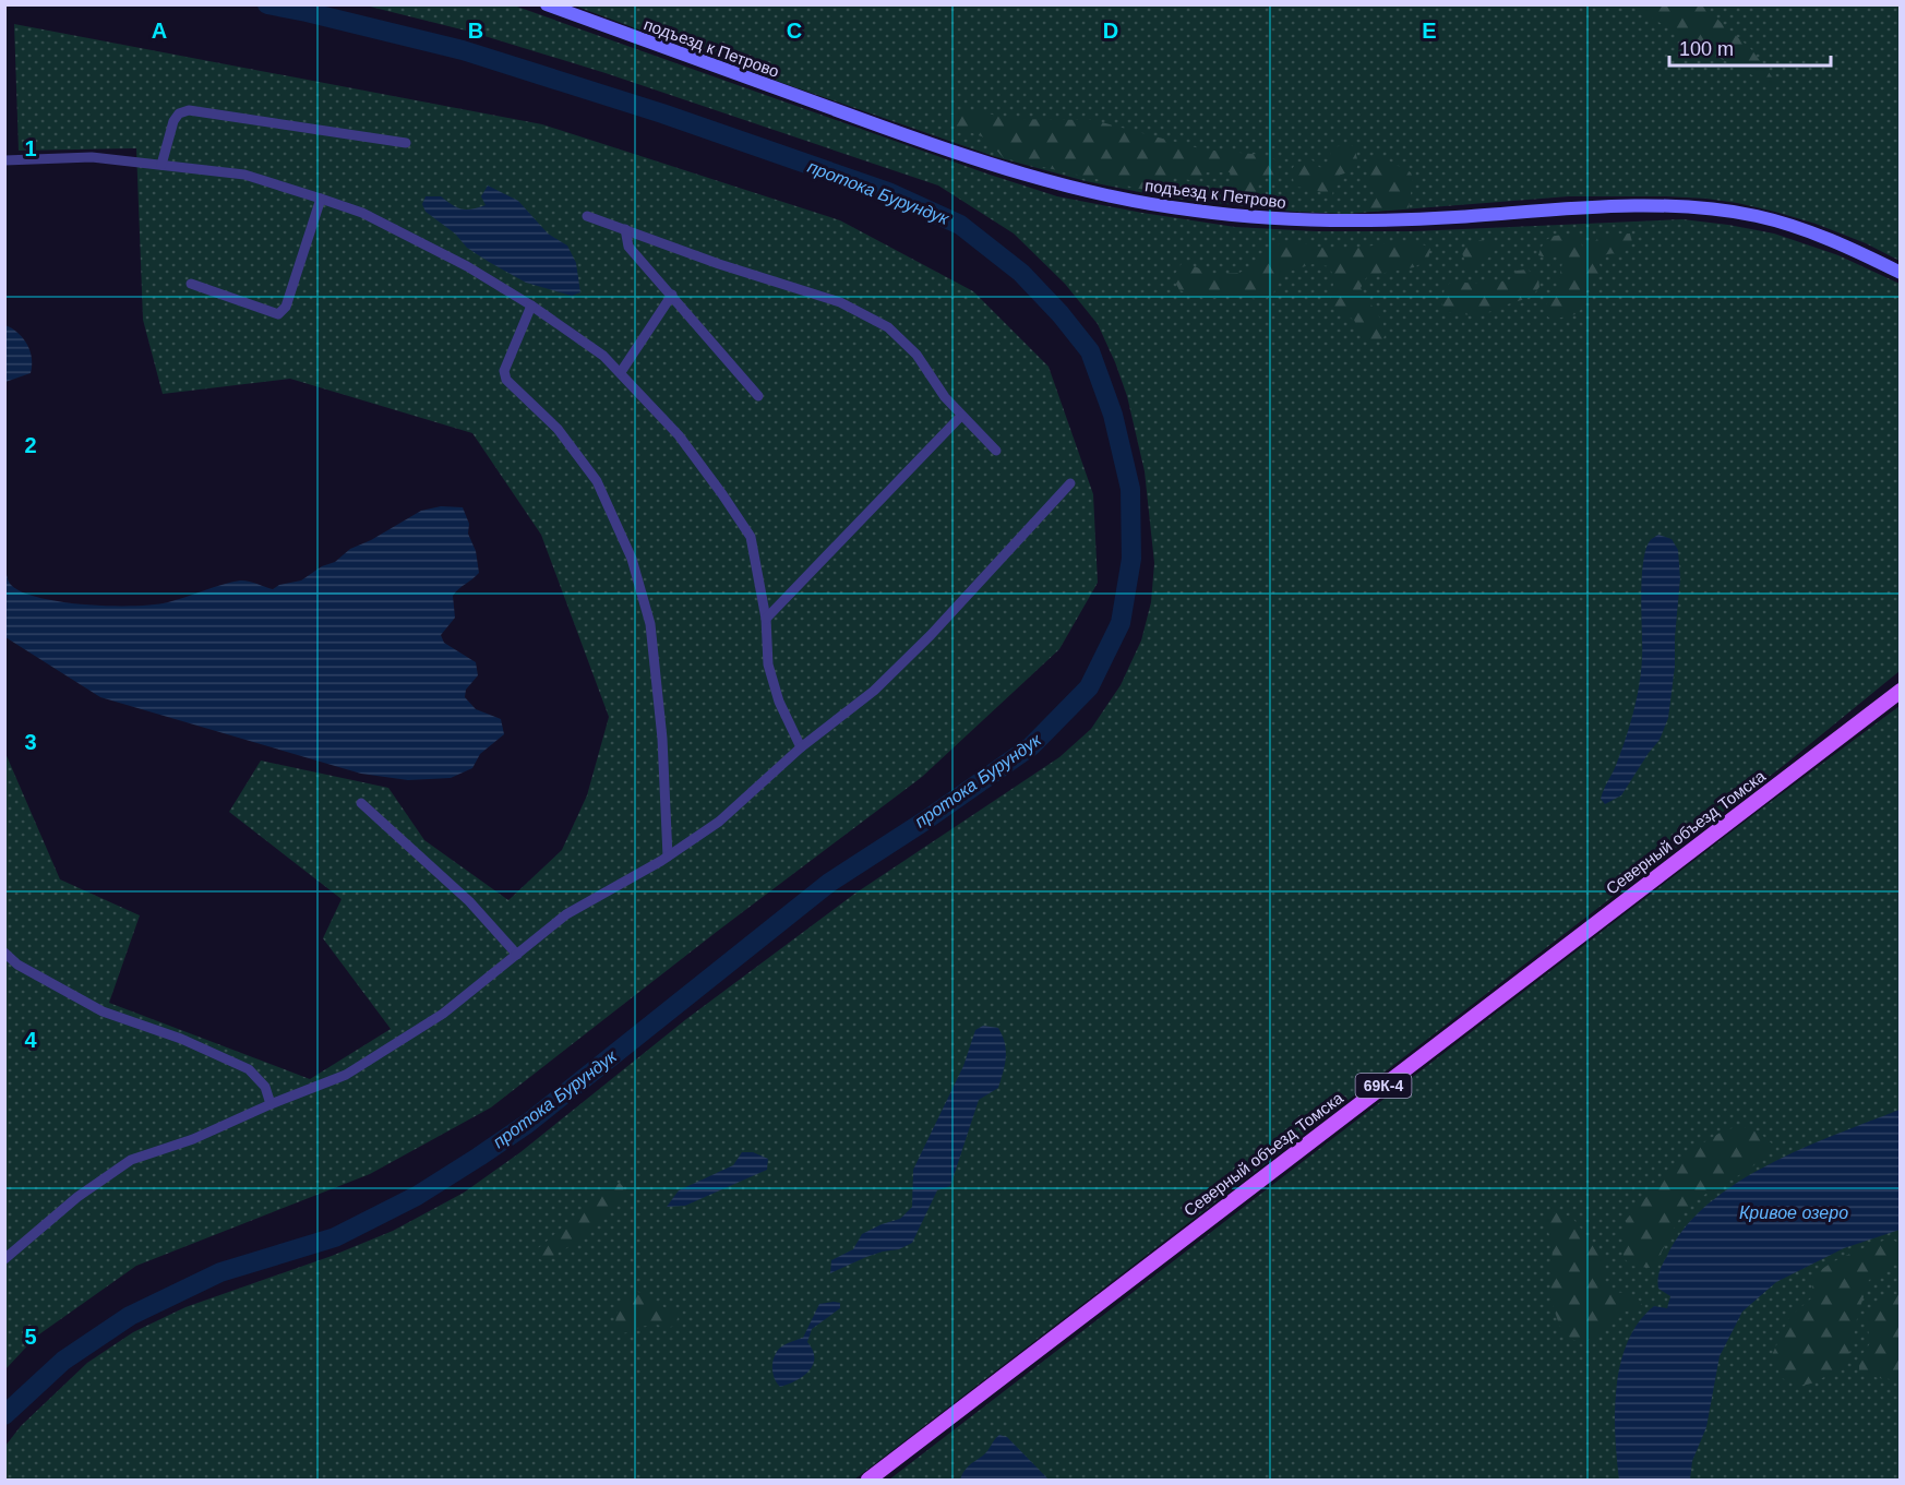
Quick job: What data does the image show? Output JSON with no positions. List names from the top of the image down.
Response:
{
  "streets": {
    "main road": ["Северный объезд Томска", "69К-4"],
    "street": ["подъезд к Петрово"]
  },
  "water": ["протока Бурундук", "Кривое озеро"],
  "scale_bar": "100 m",
  "grid": {
    "columns": [
      "A",
      "B",
      "C",
      "D",
      "E"
    ],
    "rows": [
      "1",
      "2",
      "3",
      "4",
      "5"
    ]
  }
}
